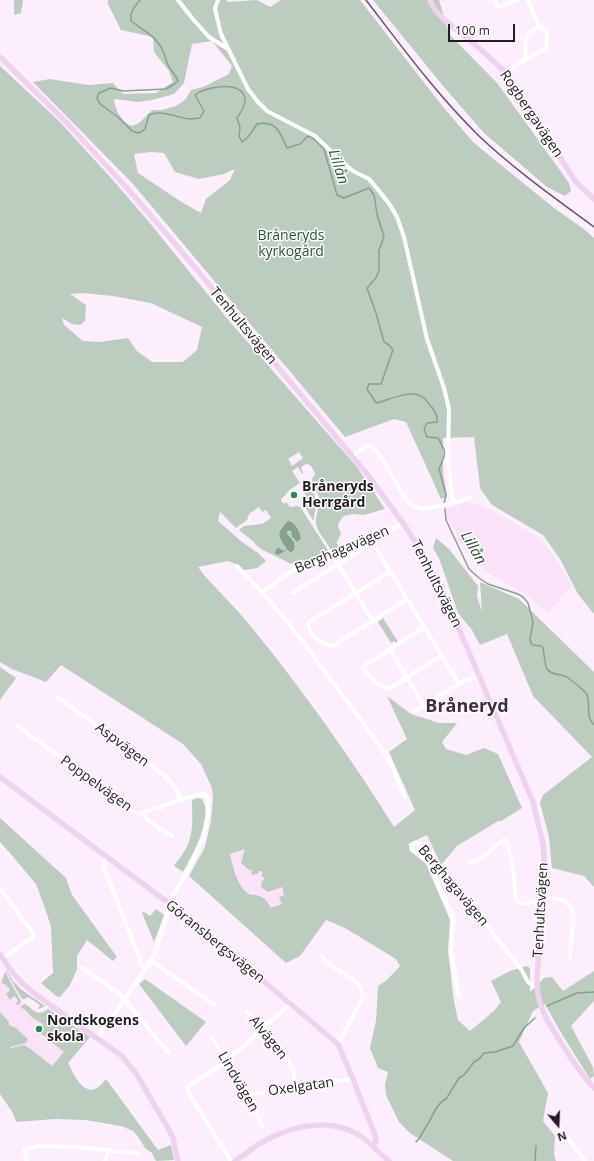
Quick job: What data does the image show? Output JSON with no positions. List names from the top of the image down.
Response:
{
  "streets": {
    "street": [
      "Rogbergavägen",
      "Tenhultsvägen",
      "Berghagavägen",
      "Aspvägen",
      "Poppelvägen",
      "Göransbergsvägen",
      "Alvägen",
      "Lindvägen",
      "Oxelgatan"
    ]
  },
  "crossings": [
    ["Tenhultsvägen", "Berghagavägen"],
    ["Aspvägen", "Poppelvägen"],
    ["Poppelvägen", "Göransbergsvägen"],
    ["Göransbergsvägen", "Oxelgatan"],
    ["Alvägen", "Oxelgatan"],
    ["Lindvägen", "Oxelgatan"]
  ],
  "districts": ["Bråneryd"],
  "water": ["Lillån"],
  "parks": ["Bråneryds kyrkogård"],
  "places": ["Bråneryds Herrgård", "Nordskogens skola"],
  "scale_bar": "100 m",
  "north": "bottom"
}
